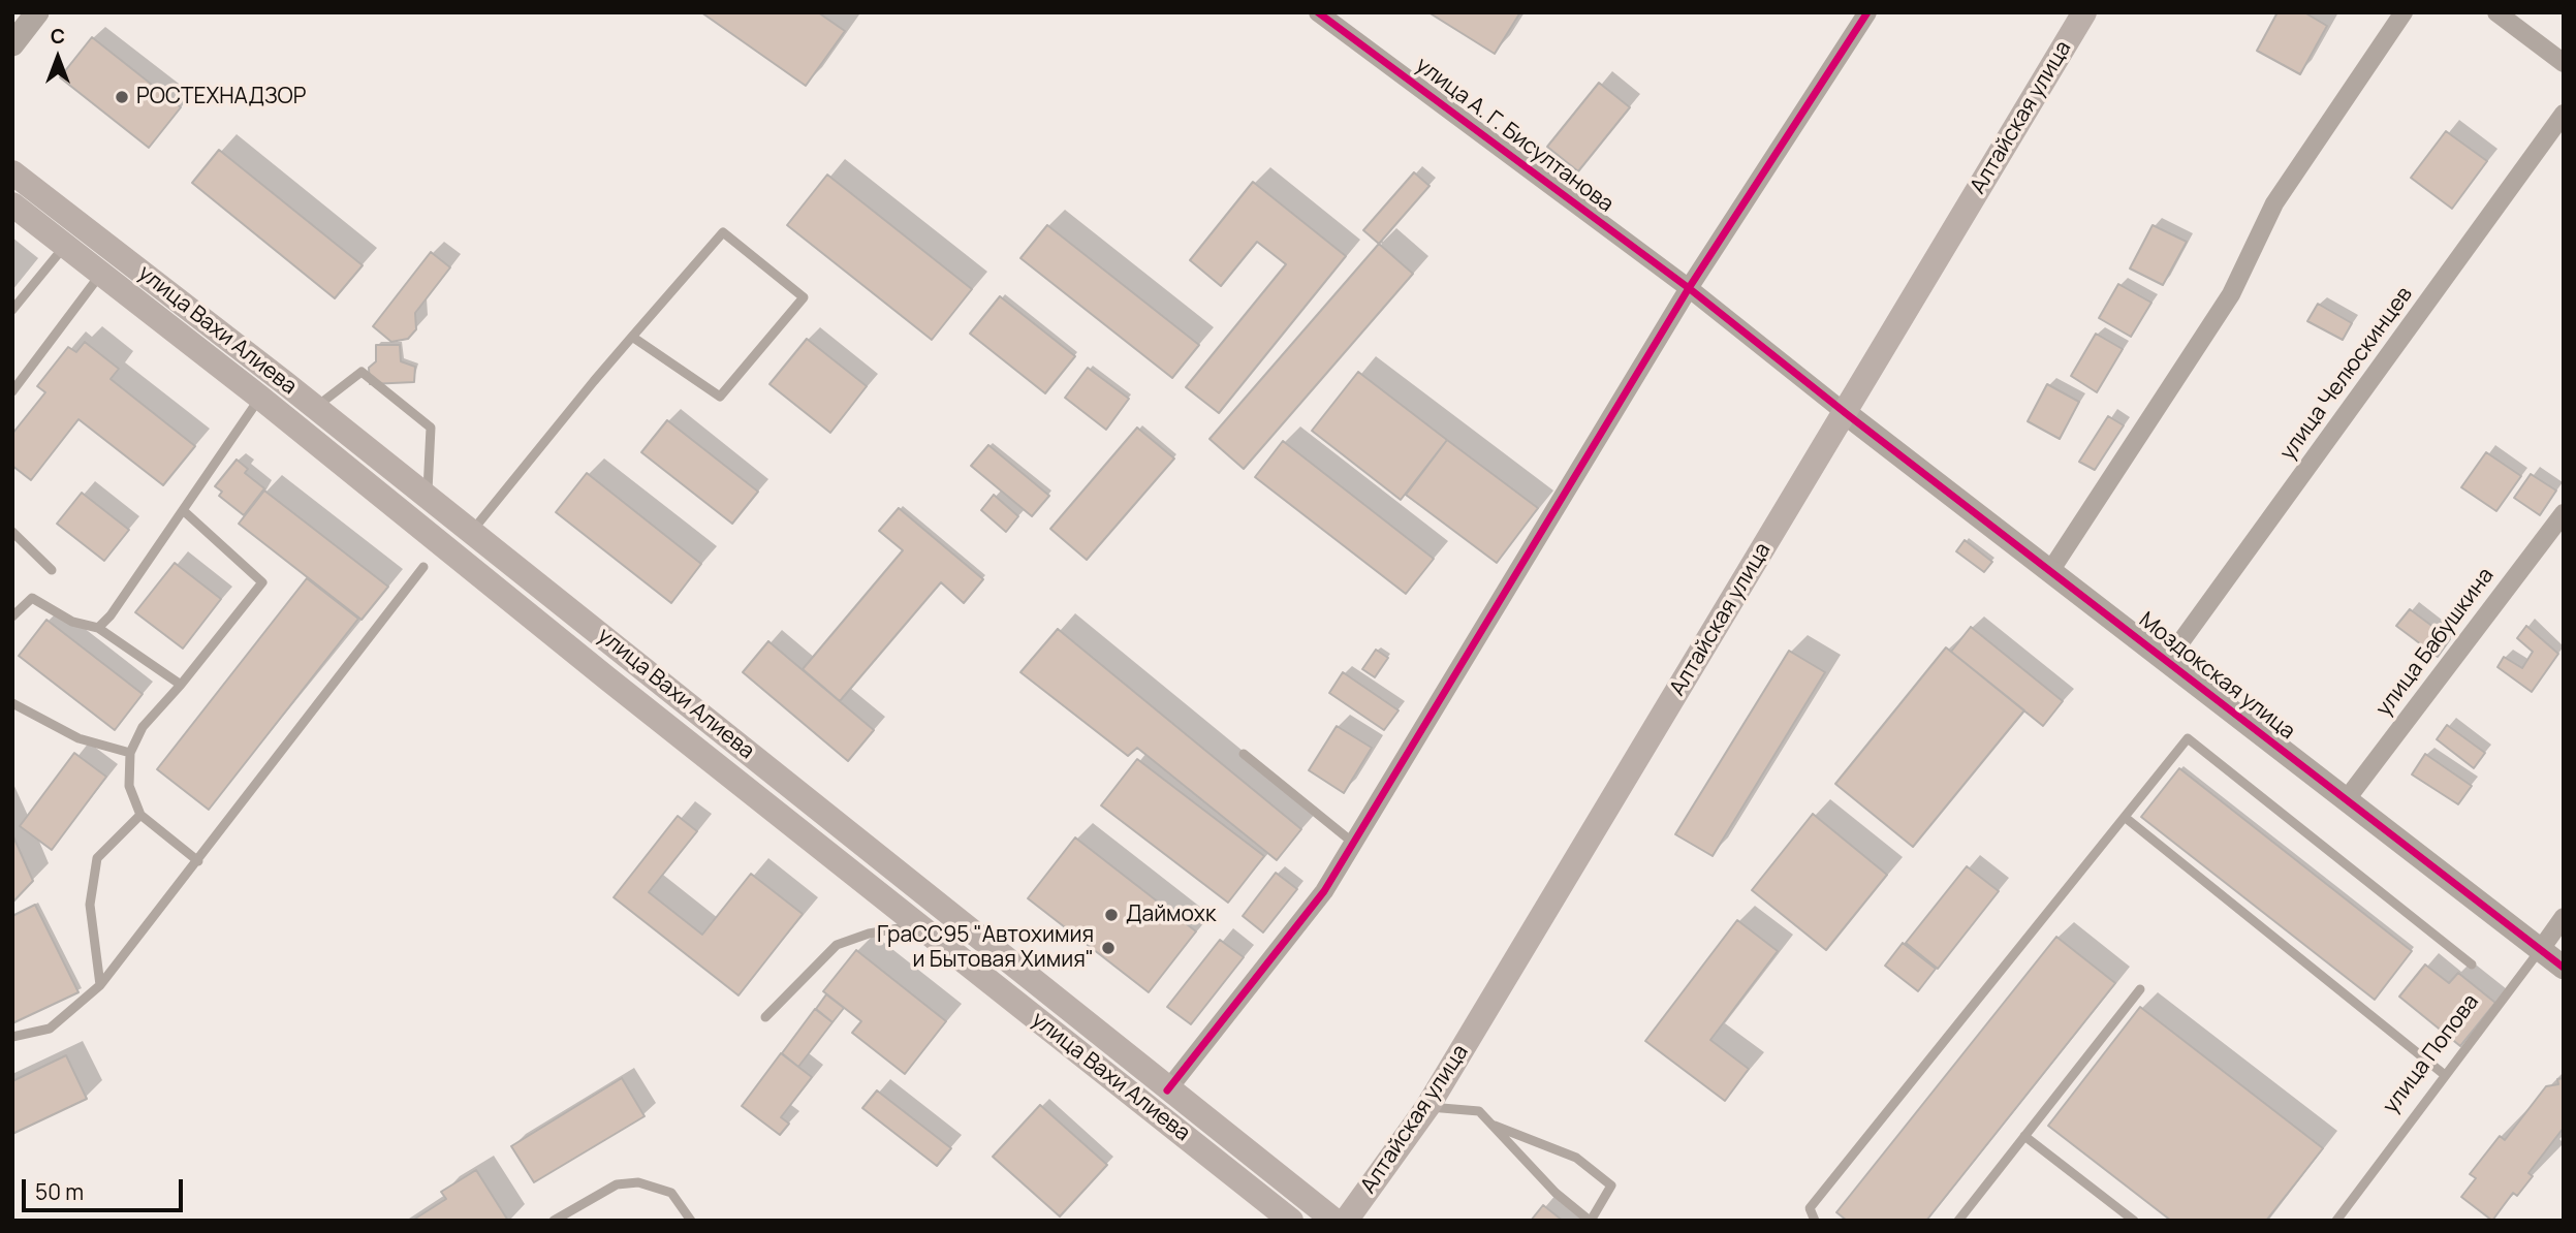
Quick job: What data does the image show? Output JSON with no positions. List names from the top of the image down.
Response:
{
  "streets": {
    "main road": ["Алтайская улица", "улица Вахи Алиева"],
    "street": [
      "улица А. Г. Бисултанова",
      "улица Челюскинцев",
      "улица Бабушкина",
      "Моздокская улица",
      "улица Попова"
    ]
  },
  "crossings": [
    ["Алтайская улица", "улица А. Г. Бисултанова"],
    ["Алтайская улица", "Моздокская улица"],
    ["улица А. Г. Бисултанова", "Моздокская улица"],
    ["улица Челюскинцев", "Моздокская улица"],
    ["улица Бабушкина", "Моздокская улица"],
    ["Моздокская улица", "улица Попова"]
  ],
  "places": ["РОСТЕХНАДЗОР", "Даймохк", "ГраСС95 \"Автохимия и Бытовая Химия\""],
  "scale_bar": "50 m",
  "north": "top"
}
